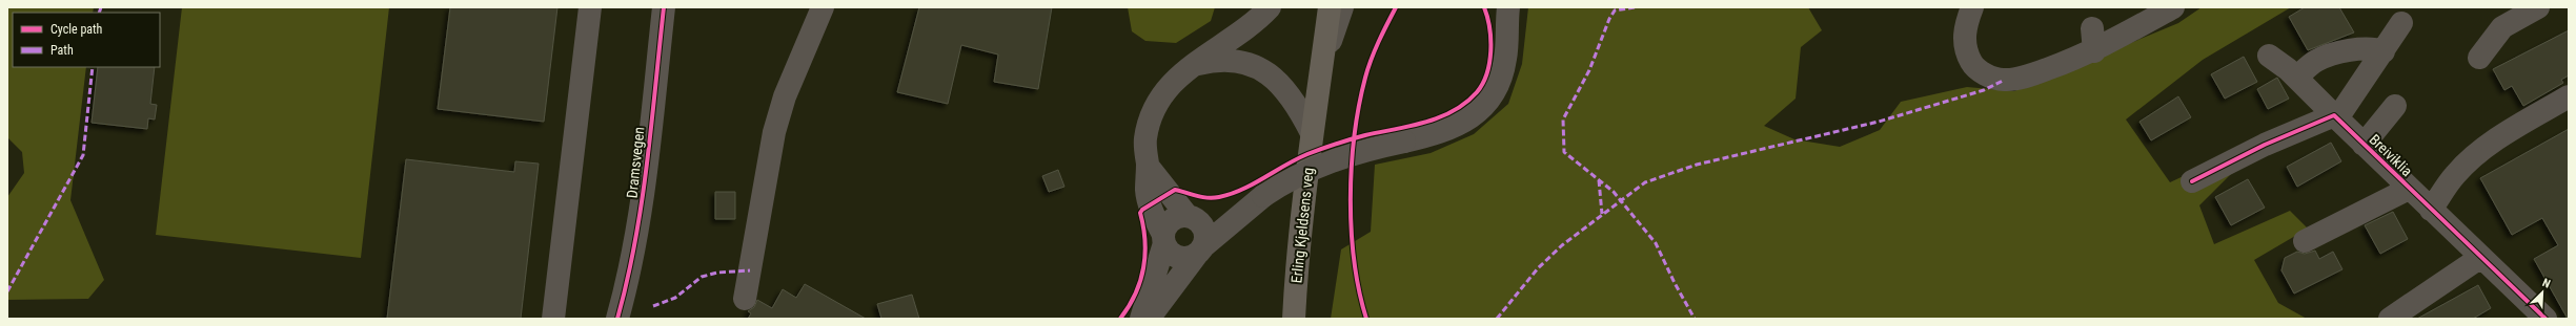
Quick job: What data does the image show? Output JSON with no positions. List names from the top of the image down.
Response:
{
  "streets": {
    "highway": ["Erling Kjeldsens veg"],
    "street": ["Breiviklia", "Dramsvegen"]
  },
  "legend": ["Cycle path", "Path"],
  "north": "top right"
}
